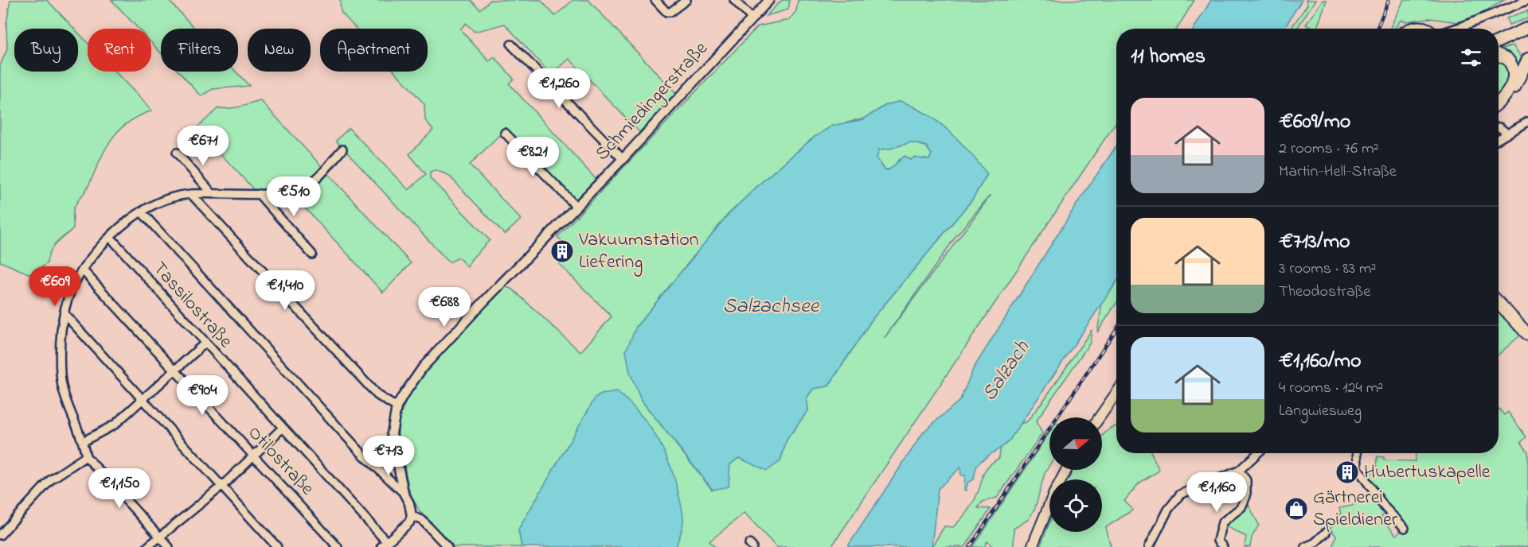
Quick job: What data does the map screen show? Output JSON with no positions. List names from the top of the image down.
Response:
{
  "streets": {
    "street": ["Schmiedingerstraße", "Tassilostraße", "Otilostraße"]
  },
  "water": ["Salzachsee", "Salzach"],
  "places": {
    "building": ["Vakuumstation Liefering", "Hubertuskapelle"],
    "shop": ["Gärtnerei Spieldiener"]
  },
  "north": "right",
  "page": {
    "chip": [
      "Buy",
      "Rent",
      "Filters",
      "New",
      "Apartment"
    ],
    "heading": "11 homes",
    "price": [
      "€1,260",
      "€671",
      "€821",
      "€510",
      "€609",
      "€1,410",
      "€688",
      "€904",
      "€713",
      "€1,150",
      "€1,160"
    ],
    "list": [
      {
        "name": "€609/mo",
        "note": "2 rooms · 76 m² · Martin-Hell-Straße"
      },
      {
        "name": "€713/mo",
        "note": "3 rooms · 83 m² · Theodostraße"
      },
      {
        "name": "€1,160/mo",
        "note": "4 rooms · 124 m² · Langwiesweg"
      }
    ]
  }
}
